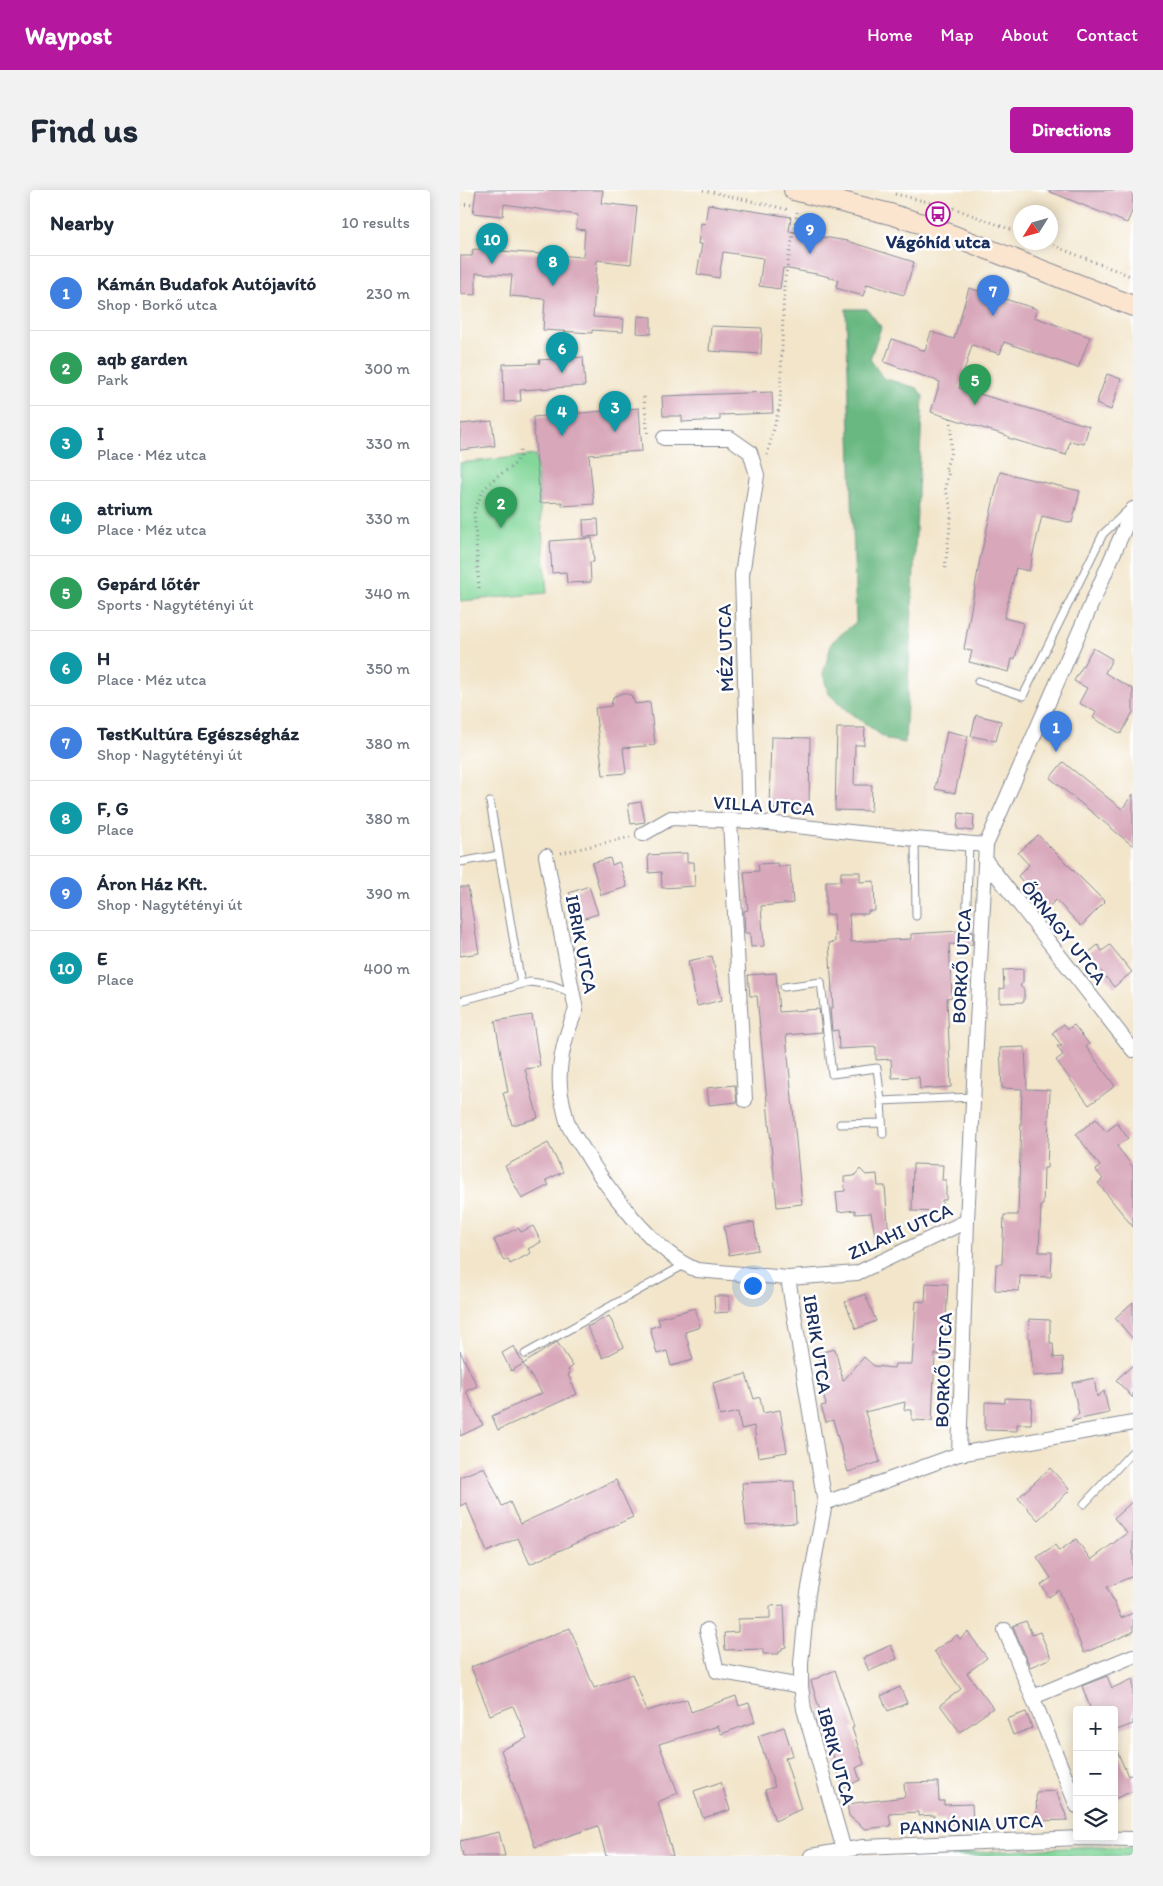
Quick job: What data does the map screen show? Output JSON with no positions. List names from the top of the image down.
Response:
{
  "streets": {
    "street": [
      "MÉZ UTCA",
      "VILLA UTCA",
      "ŐRNAGY UTCA",
      "IBRIK UTCA",
      "BORKŐ UTCA",
      "ZILAHI UTCA",
      "PANNÓNIA UTCA"
    ]
  },
  "crossings": [
    ["MÉZ UTCA", "VILLA UTCA"],
    ["VILLA UTCA", "BORKŐ UTCA"],
    ["ŐRNAGY UTCA", "BORKŐ UTCA"],
    ["IBRIK UTCA", "ZILAHI UTCA"],
    ["IBRIK UTCA", "PANNÓNIA UTCA"],
    ["BORKŐ UTCA", "ZILAHI UTCA"]
  ],
  "places": {
    "bus stop": ["Vágóhíd utca"]
  },
  "north": "bottom left",
  "page": {
    "header": "Waypost",
    "nav": [
      "Home",
      "Map",
      "About",
      "Contact"
    ],
    "buttons": "Directions",
    "title": "Find us",
    "heading": ["Nearby", "10 results"],
    "pins": [
      "9",
      "10",
      "8",
      "7",
      "6",
      "5",
      "3",
      "4",
      "2",
      "1"
    ],
    "list": [
      {
        "mark": "1",
        "name": "Kámán Budafok Autójavító",
        "note": "Shop · Borkő utca",
        "value": "230 m"
      },
      {
        "mark": "2",
        "name": "aqb garden",
        "note": "Park",
        "value": "300 m"
      },
      {
        "mark": "3",
        "name": "I",
        "note": "Place · Méz utca",
        "value": "330 m"
      },
      {
        "mark": "4",
        "name": "atrium",
        "note": "Place · Méz utca",
        "value": "330 m"
      },
      {
        "mark": "5",
        "name": "Gepárd lőtér",
        "note": "Sports · Nagytétényi út",
        "value": "340 m"
      },
      {
        "mark": "6",
        "name": "H",
        "note": "Place · Méz utca",
        "value": "350 m"
      },
      {
        "mark": "7",
        "name": "TestKultúra Egészségház",
        "note": "Shop · Nagytétényi út",
        "value": "380 m"
      },
      {
        "mark": "8",
        "name": "F, G",
        "note": "Place",
        "value": "380 m"
      },
      {
        "mark": "9",
        "name": "Áron Ház Kft.",
        "note": "Shop · Nagytétényi út",
        "value": "390 m"
      },
      {
        "mark": "10",
        "name": "E",
        "note": "Place",
        "value": "400 m"
      }
    ],
    "map_buttons": ["+", "−"]
  }
}
